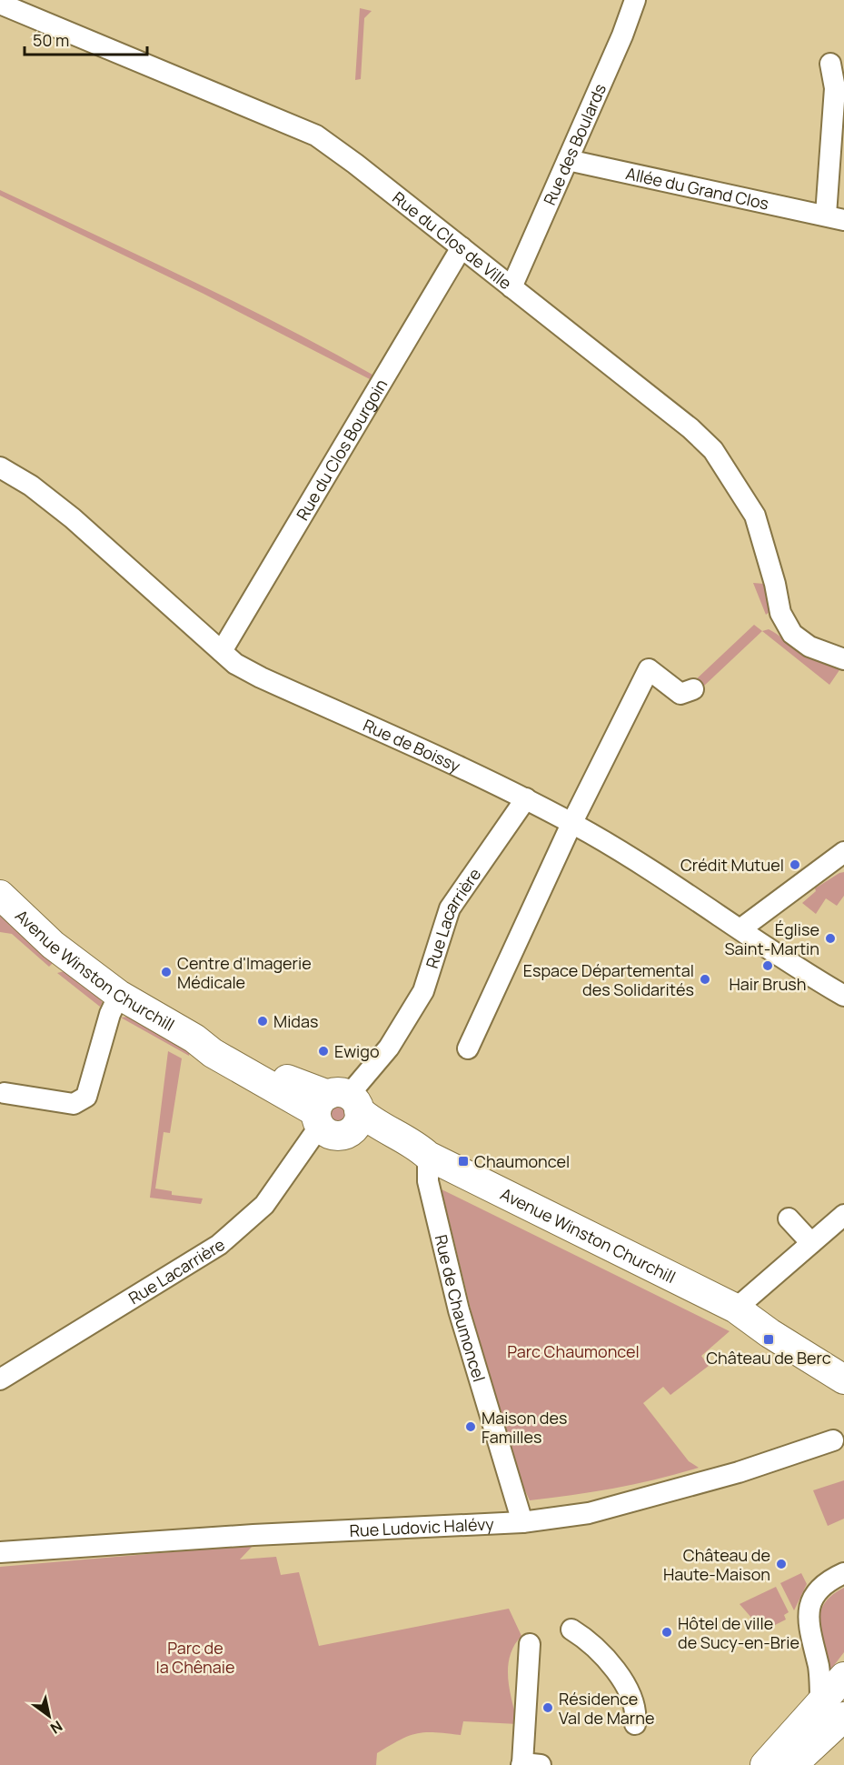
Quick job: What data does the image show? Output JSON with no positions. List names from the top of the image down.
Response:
{
  "streets": {
    "street": [
      "Rue des Boulards",
      "Allée du Grand Clos",
      "Rue du Clos de Ville",
      "Rue du Clos Bourgoin",
      "Rue de Boissy",
      "Rue Lacarrière",
      "Avenue Winston Churchill",
      "Rue de Chaumoncel",
      "Rue Ludovic Halévy"
    ]
  },
  "crossings": [
    ["Rue des Boulards", "Allée du Grand Clos"],
    ["Rue des Boulards", "Rue du Clos de Ville"],
    ["Rue du Clos de Ville", "Rue du Clos Bourgoin"],
    ["Rue du Clos Bourgoin", "Rue de Boissy"],
    ["Rue de Boissy", "Rue Lacarrière"],
    ["Rue Lacarrière", "Avenue Winston Churchill"],
    ["Avenue Winston Churchill", "Rue de Chaumoncel"],
    ["Rue de Chaumoncel", "Rue Ludovic Halévy"]
  ],
  "parks": ["Parc Chaumoncel", "Parc de la Chênaie"],
  "places": {
    "other": [
      "Crédit Mutuel",
      "Église Saint-Martin",
      "Hair Brush",
      "Centre d'Imagerie Médicale",
      "Espace Départemental des Solidarités",
      "Midas",
      "Ewigo",
      "Maison des Familles",
      "Château de Haute-Maison",
      "Hôtel de ville de Sucy-en-Brie",
      "Résidence Val de Marne"
    ],
    "transit": ["Chaumoncel", "Château de Berc"]
  },
  "scale_bar": "50 m",
  "north": "bottom right"
}
